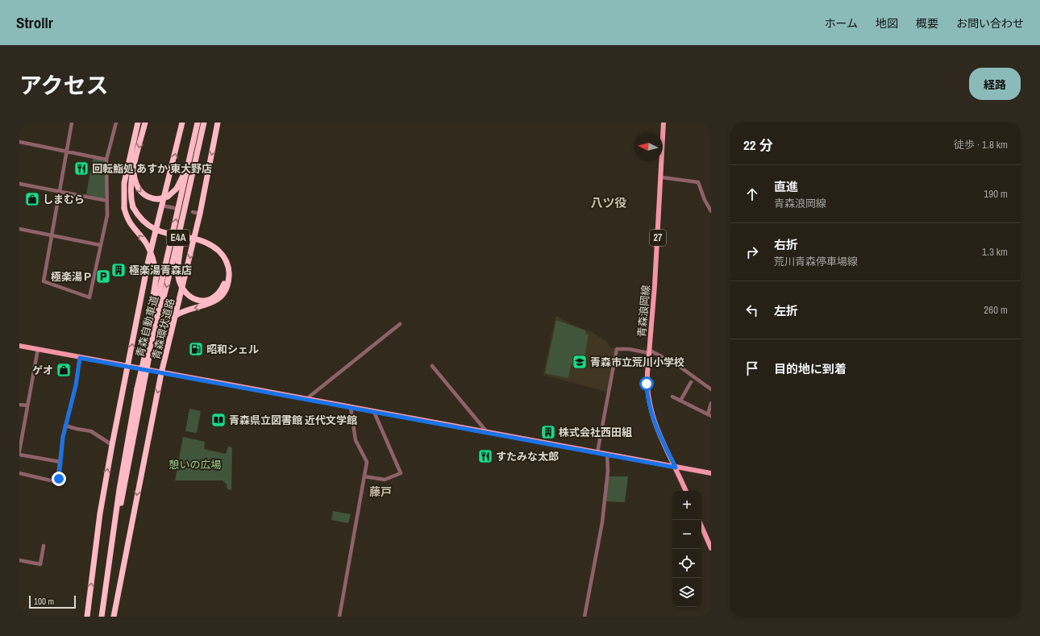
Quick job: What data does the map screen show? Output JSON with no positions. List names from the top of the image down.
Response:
{
  "streets": {
    "highway": ["E4A", "青森自動車道", "青森環状道路"],
    "main road": ["27", "青森浪岡線"]
  },
  "districts": ["八ツ役", "藤戸"],
  "parks": ["憩いの広場"],
  "places": {
    "restaurant": ["回転鮨処 あすか 東大野店", "すたみな太郎"],
    "shop": ["しまむら", "ゲオ"],
    "building": ["極楽湯青森店", "株式会社西田組"],
    "parking": ["極楽湯Ｐ"],
    "fuel station": ["昭和シェル"],
    "school or university": ["青森市立荒川小学校"],
    "library": ["青森県立図書館 近代文学館"]
  },
  "scale_bar": "100 m",
  "north": "left",
  "page": {
    "header": "Strollr",
    "nav": [
      "ホーム",
      "地図",
      "概要",
      "お問い合わせ"
    ],
    "title": "アクセス",
    "buttons": "経路",
    "heading": ["22 分", "徒歩 · 1.8 km"],
    "list": [
      ["直進", "青森浪岡線", "190 m"],
      ["右折", "荒川青森停車場線", "1.3 km"],
      ["左折", "260 m"],
      "目的地に到着"
    ],
    "map_buttons": ["+", "−"],
    "scale": "100 m"
  }
}
